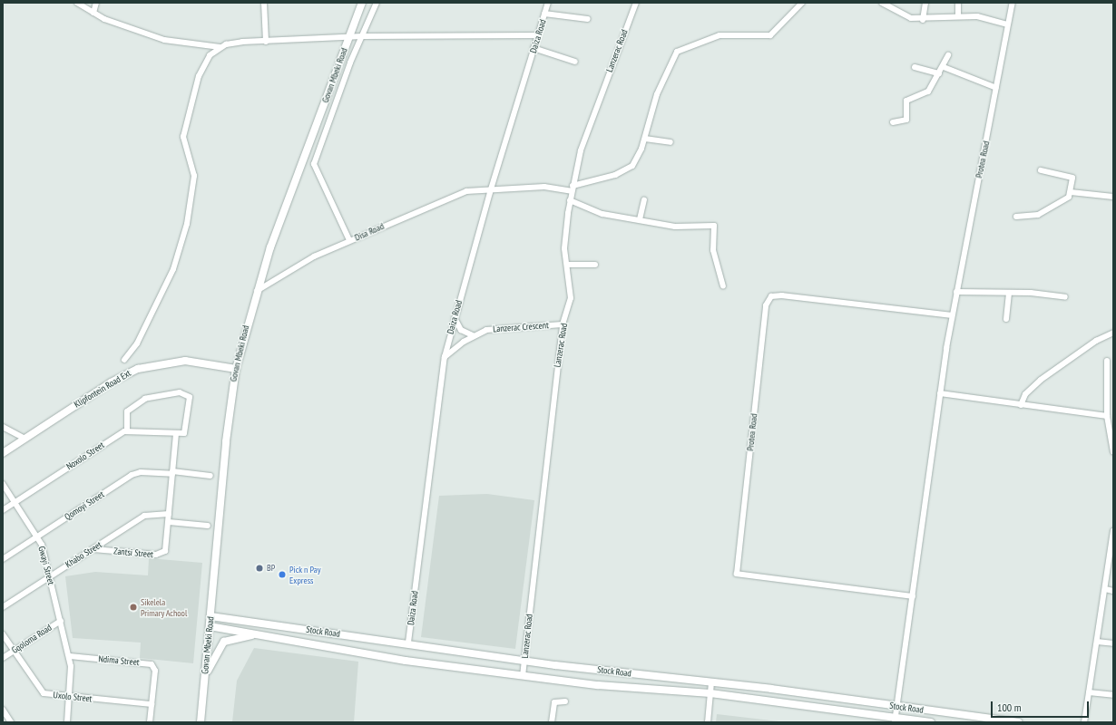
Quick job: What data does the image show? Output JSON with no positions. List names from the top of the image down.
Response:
{
  "streets": {
    "main road": ["Govan Mbeki Road", "Klipfontein Road Ext", "Stock Road"],
    "street": [
      "Daiza Road",
      "Lanzerac Road",
      "Protea Road",
      "Disa Road",
      "Lanzerac Crescent",
      "Noxolo Street",
      "Qomoyi Street",
      "Zantsi Street",
      "Khabo Street",
      "Gwayi Street",
      "Gqoloma Road",
      "Ndima Street",
      "Uxolo Street"
    ]
  },
  "crossings": [
    ["Daiza Road", "Disa Road"],
    ["Daiza Road", "Lanzerac Crescent"],
    ["Daiza Road", "Stock Road"],
    ["Lanzerac Road", "Disa Road"],
    ["Lanzerac Road", "Lanzerac Crescent"],
    ["Lanzerac Road", "Stock Road"],
    ["Govan Mbeki Road", "Disa Road"],
    ["Govan Mbeki Road", "Klipfontein Road Ext"],
    ["Govan Mbeki Road", "Stock Road"],
    ["Protea Road", "Stock Road"],
    ["Noxolo Street", "Gwayi Street"],
    ["Qomoyi Street", "Zantsi Street"],
    ["Qomoyi Street", "Gwayi Street"],
    ["Zantsi Street", "Khabo Street"],
    ["Khabo Street", "Gwayi Street"],
    ["Gwayi Street", "Gqoloma Road"],
    ["Gwayi Street", "Ndima Street"],
    ["Gwayi Street", "Uxolo Street"],
    ["Gqoloma Road", "Uxolo Street"],
    ["Ndima Street", "Uxolo Street"]
  ],
  "places": ["BP", "Pick n Pay Express", "Sikelela Primary Achool"],
  "scale_bar": "100 m"
}
